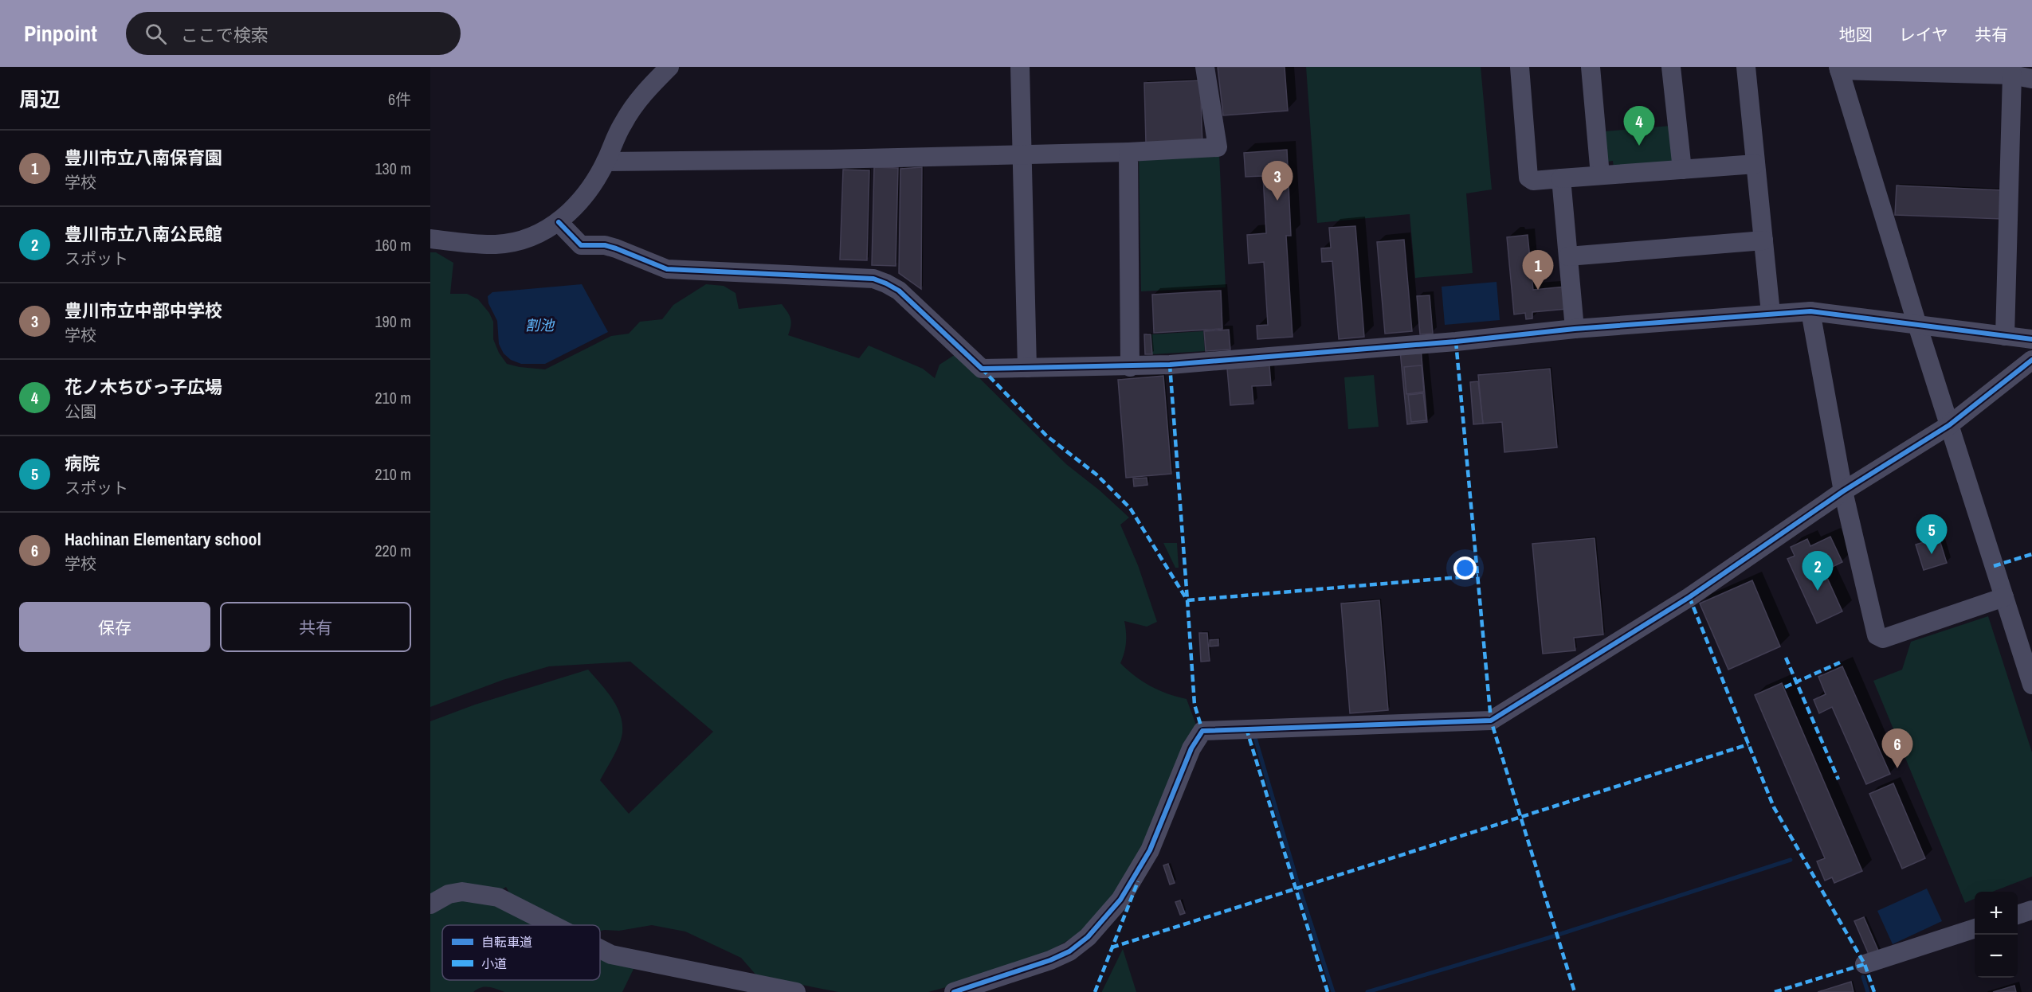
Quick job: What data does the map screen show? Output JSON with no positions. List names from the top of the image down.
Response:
{
  "water": ["割池"],
  "legend": ["自転車道", "小道"],
  "page": {
    "header": "Pinpoint",
    "search": "ここで検索",
    "nav": ["地図", "レイヤ", "共有"],
    "heading": ["周辺", "6件"],
    "pins": [
      "4",
      "3",
      "1",
      "5",
      "2",
      "6"
    ],
    "list": [
      {
        "mark": "1",
        "name": "豊川市立八南保育園",
        "note": "学校",
        "value": "130 m"
      },
      {
        "mark": "2",
        "name": "豊川市立八南公民館",
        "note": "スポット",
        "value": "160 m"
      },
      {
        "mark": "3",
        "name": "豊川市立中部中学校",
        "note": "学校",
        "value": "190 m"
      },
      {
        "mark": "4",
        "name": "花ノ木ちびっ子広場",
        "note": "公園",
        "value": "210 m"
      },
      {
        "mark": "5",
        "name": "病院",
        "note": "スポット",
        "value": "210 m"
      },
      {
        "mark": "6",
        "name": "Hachinan Elementary school",
        "note": "学校",
        "value": "220 m"
      }
    ],
    "buttons": ["保存", "共有"],
    "map_buttons": ["+", "−"]
  }
}
